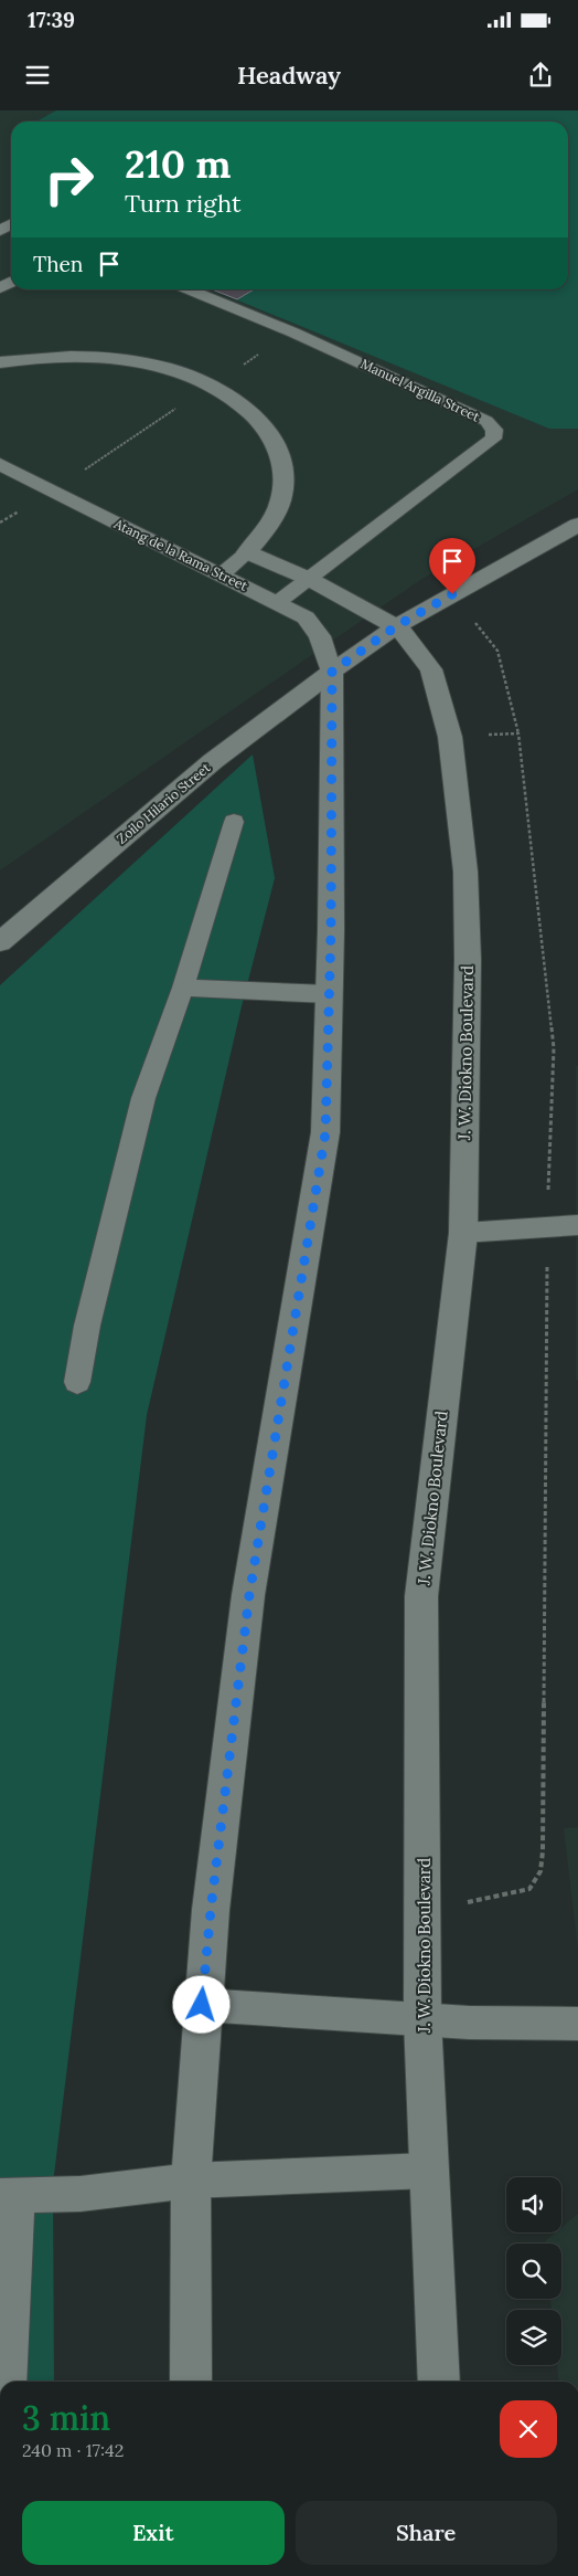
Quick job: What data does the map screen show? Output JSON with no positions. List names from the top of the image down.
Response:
{
  "streets": {
    "street": ["Atang de la Rama Street", "Zoilo Hilario Street", "J. W. Diokno Boulevard"],
    "lane": ["Manuel Argilla Street"]
  },
  "crossings": [
    ["Manuel Argilla Street", "Atang de la Rama Street"],
    ["Atang de la Rama Street", "Zoilo Hilario Street"],
    ["Atang de la Rama Street", "J. W. Diokno Boulevard"],
    ["Zoilo Hilario Street", "J. W. Diokno Boulevard"]
  ],
  "page": {
    "status": "17:39",
    "header": "Headway",
    "turn": ["210 m", "Turn right"],
    "then": "Then",
    "heading": ["3 min", "240 m · 17:42"],
    "buttons": ["Exit", "Share"]
  }
}
